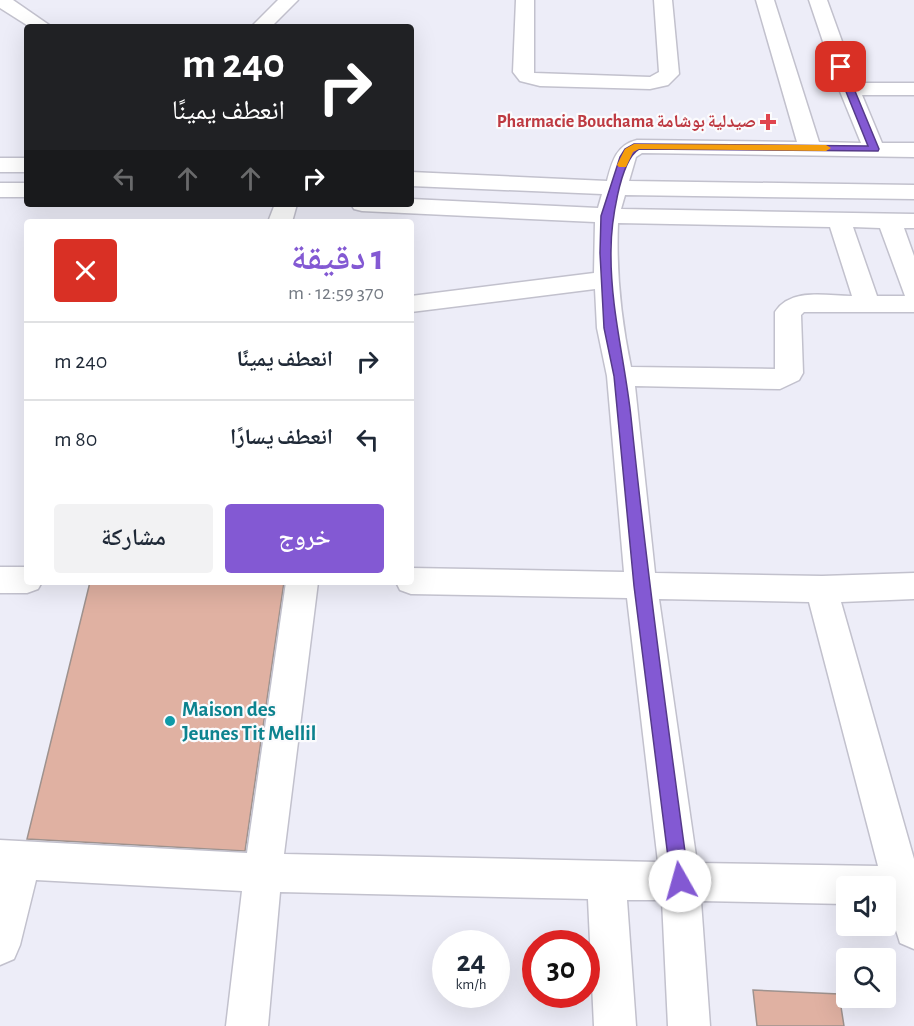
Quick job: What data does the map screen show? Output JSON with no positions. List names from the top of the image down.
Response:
{
  "places": {
    "health": ["Pharmacie Bouchama صيدلية بوشامة"],
    "other": ["Maison des Jeunes Tit Mellil"]
  },
  "page": {
    "turn": ["240 m", "انعطف يمينًا"],
    "heading": ["1 دقيقة", "370 m · 12:59"],
    "list": [
      {
        "name": "انعطف يمينًا",
        "value": "240 m"
      },
      {
        "name": "انعطف يسارًا",
        "value": "80 m"
      }
    ],
    "buttons": ["خروج", "مشاركة"],
    "speed": "24 km/h",
    "limit": "30"
  }
}
